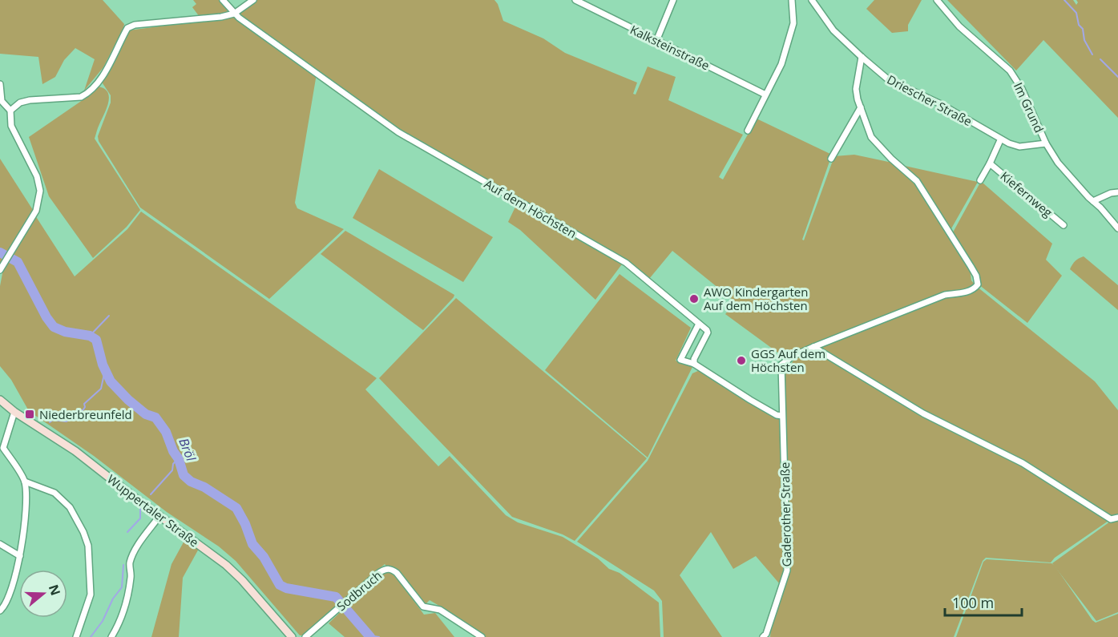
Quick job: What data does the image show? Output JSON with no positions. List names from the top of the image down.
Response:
{
  "streets": {
    "main road": ["Wuppertaler Straße"],
    "street": [
      "Kalksteinstraße",
      "Driescher Straße",
      "Im Grund",
      "Kiefernweg",
      "Auf dem Höchsten",
      "Gaderother Straße",
      "Sodbruch"
    ]
  },
  "crossings": [
    ["Driescher Straße", "Im Grund"],
    ["Driescher Straße", "Kiefernweg"]
  ],
  "water": ["Bröl"],
  "places": {
    "other": ["AWO Kindergarten Auf dem Höchsten", "GGS Auf dem Höchsten"],
    "transit": ["Niederbreunfeld"]
  },
  "scale_bar": "100 m",
  "north": "right"
}
